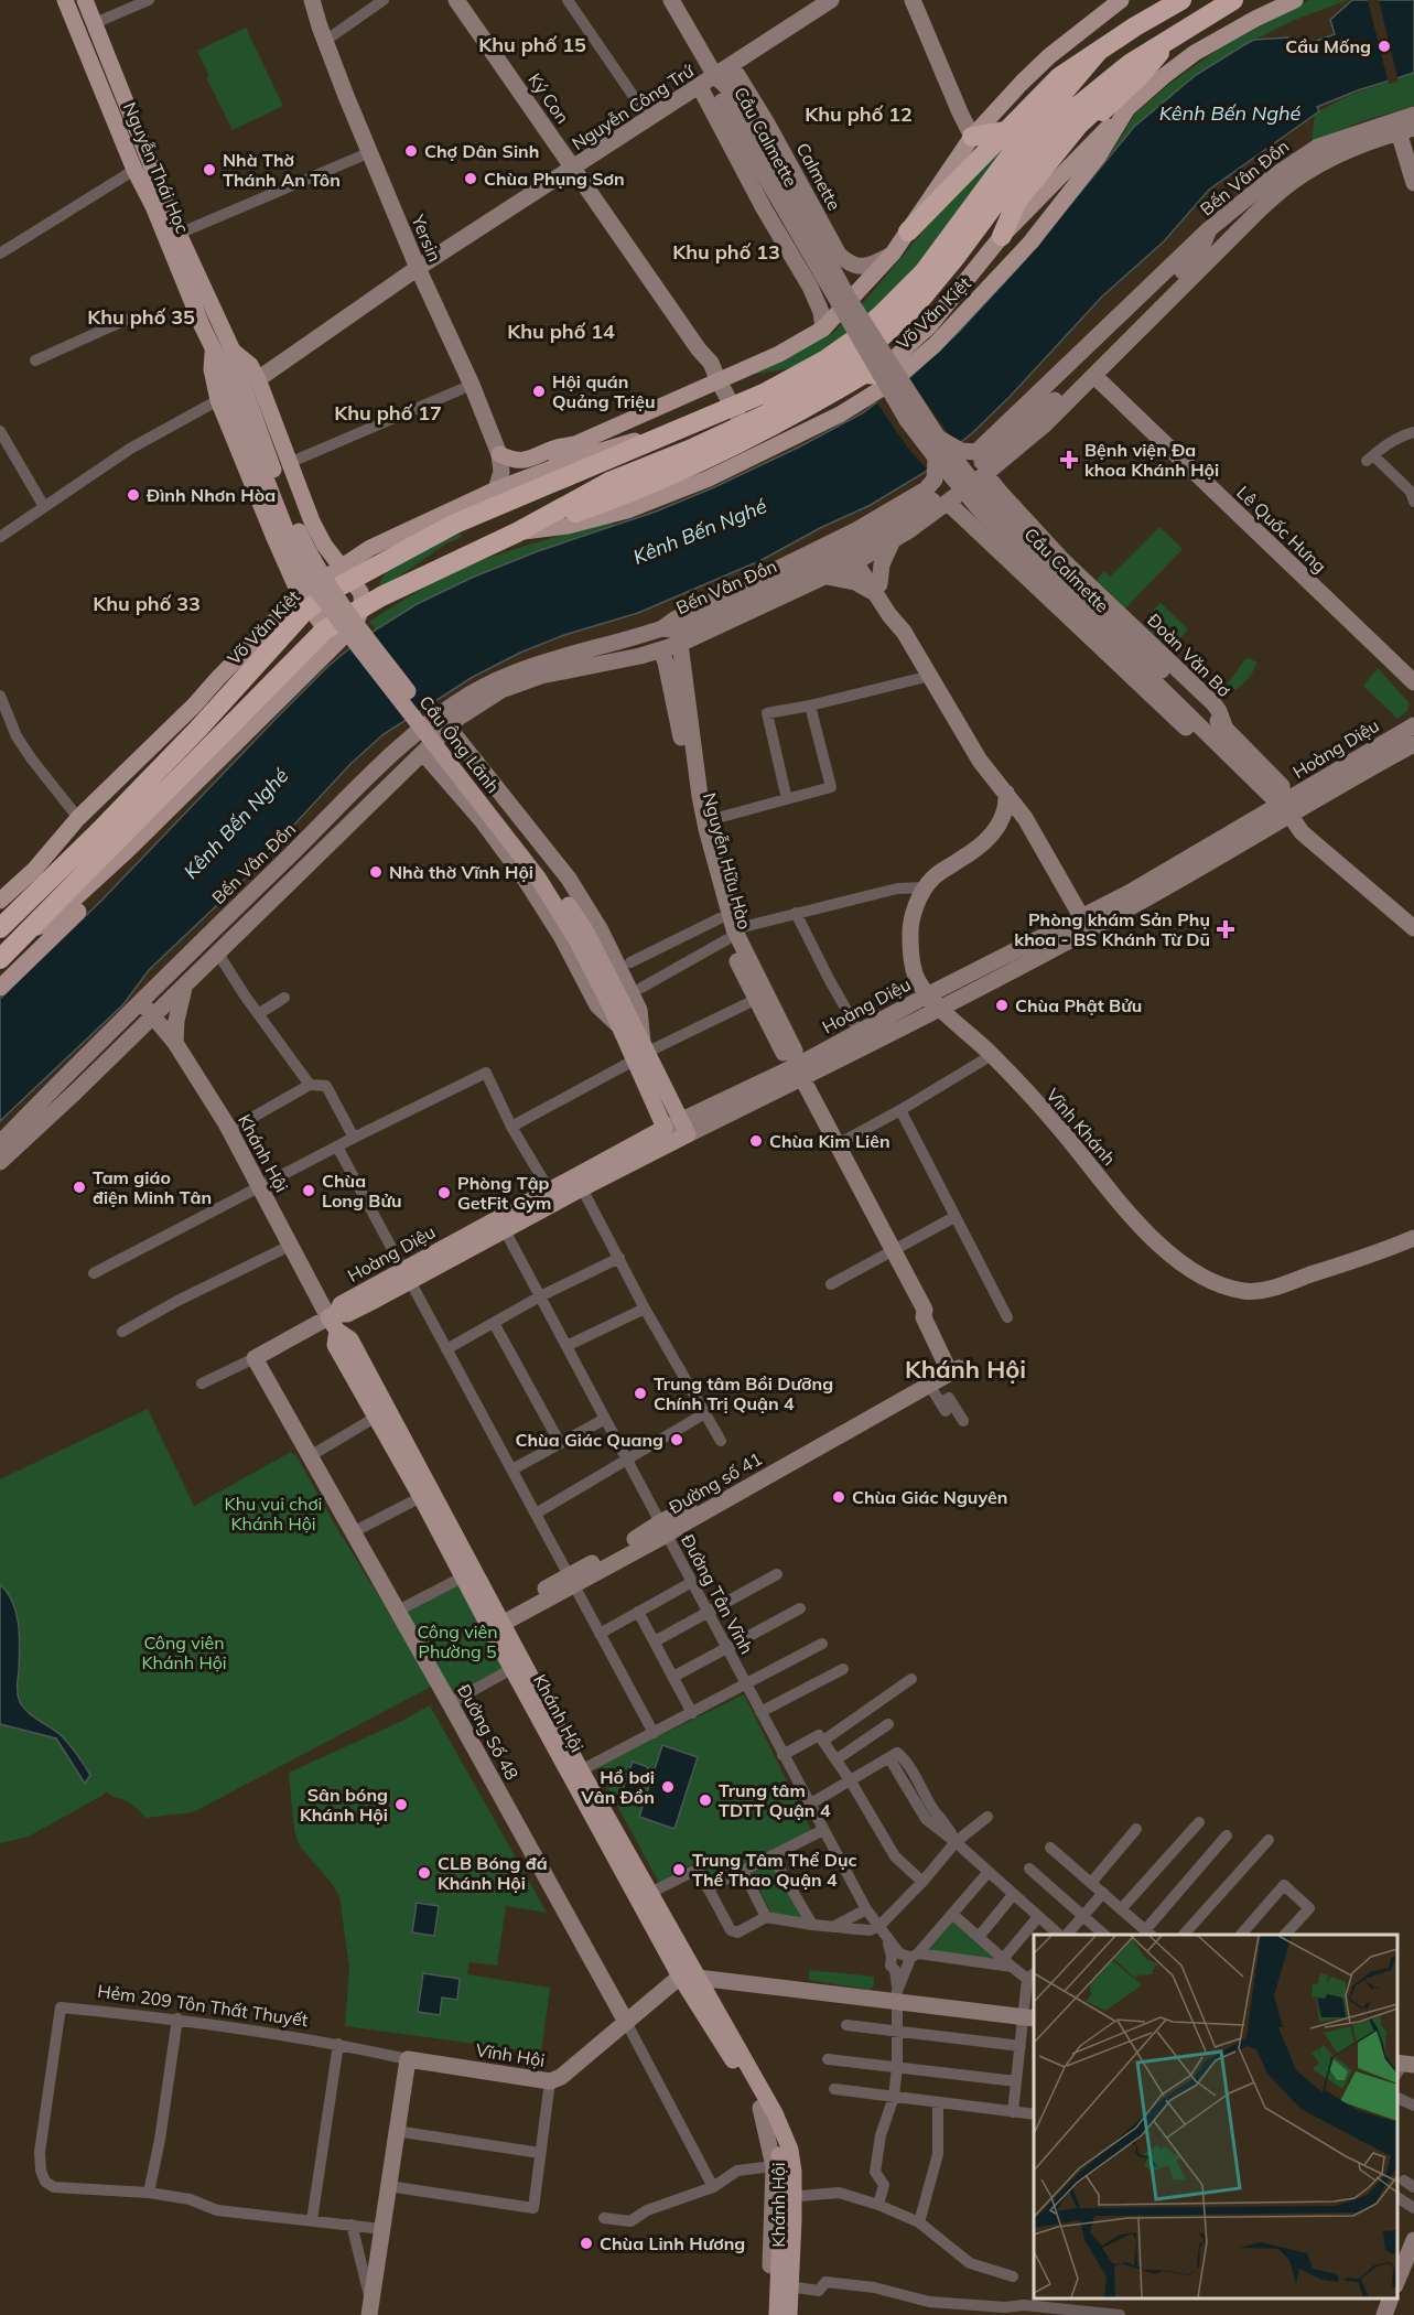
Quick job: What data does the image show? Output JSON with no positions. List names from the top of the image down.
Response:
{
  "streets": {
    "highway": ["Võ Văn Kiệt"],
    "main road": [
      "Ký Con",
      "Nguyễn Công Trứ",
      "Cầu Calmette",
      "Nguyễn Thái Học",
      "Calmette",
      "Bến Vân Đồn",
      "Yersin",
      "Lê Quốc Hưng",
      "Đoàn Văn Bơ",
      "Cầu Ông Lãnh",
      "Hoàng Diệu",
      "Nguyễn Hữu Hào",
      "Vĩnh Khánh",
      "Khánh Hội",
      "Đường số 41",
      "Đường Số 48",
      "Vĩnh Hội"
    ],
    "street": ["Đường Tân Vĩnh", "Hẻm 209 Tôn Thất Thuyết"]
  },
  "crossings": [
    ["Ký Con", "Nguyễn Công Trứ"],
    ["Ký Con", "Võ Văn Kiệt"],
    ["Nguyễn Công Trứ", "Cầu Calmette"],
    ["Nguyễn Công Trứ", "Nguyễn Thái Học"],
    ["Nguyễn Công Trứ", "Calmette"],
    ["Nguyễn Công Trứ", "Yersin"],
    ["Cầu Calmette", "Đoàn Văn Bơ"],
    ["Nguyễn Thái Học", "Võ Văn Kiệt"],
    ["Nguyễn Thái Học", "Cầu Ông Lãnh"],
    ["Calmette", "Võ Văn Kiệt"],
    ["Bến Vân Đồn", "Lê Quốc Hưng"],
    ["Bến Vân Đồn", "Đoàn Văn Bơ"],
    ["Bến Vân Đồn", "Nguyễn Hữu Hào"],
    ["Bến Vân Đồn", "Khánh Hội"],
    ["Yersin", "Võ Văn Kiệt"],
    ["Đoàn Văn Bơ", "Hoàng Diệu"],
    ["Cầu Ông Lãnh", "Hoàng Diệu"],
    ["Hoàng Diệu", "Nguyễn Hữu Hào"],
    ["Hoàng Diệu", "Vĩnh Khánh"],
    ["Hoàng Diệu", "Khánh Hội"],
    ["Hoàng Diệu", "Đường Tân Vĩnh"],
    ["Hoàng Diệu", "Đường Số 48"],
    ["Nguyễn Hữu Hào", "Đường số 41"],
    ["Khánh Hội", "Đường số 41"],
    ["Khánh Hội", "Vĩnh Hội"],
    ["Đường số 41", "Đường Tân Vĩnh"],
    ["Đường Số 48", "Vĩnh Hội"],
    ["Hẻm 209 Tôn Thất Thuyết", "Vĩnh Hội"]
  ],
  "districts": [
    "Khu phố 15",
    "Khu phố 12",
    "Khu phố 13",
    "Khu phố 35",
    "Khu phố 14",
    "Khu phố 17",
    "Khu phố 33",
    "Khánh Hội"
  ],
  "water": ["Kênh Bến Nghé"],
  "parks": ["Khu vui chơi Khánh Hội", "Công viên Phường 5", "Công viên Khánh Hội"],
  "places": {
    "other": [
      "Cầu Mống",
      "Chợ Dân Sinh",
      "Nhà Thờ Thánh An Tôn",
      "Chùa Phụng Sơn",
      "Hội quán Quảng Triệu",
      "Đình Nhơn Hòa",
      "Nhà thờ Vĩnh Hội",
      "Chùa Phật Bửu",
      "Chùa Kim Liên",
      "Tam giáo điện Minh Tân",
      "Chùa Long Bửu",
      "Phòng Tập GetFit Gym",
      "Trung tâm Bồi Dưỡng Chính Trị Quận 4",
      "Chùa Giác Quang",
      "Chùa Giác Nguyên",
      "Hồ bơi Vân Đồn",
      "Trung tâm TDTT Quận 4",
      "Sân bóng Khánh Hội",
      "Trung Tâm Thể Dục Thể Thao Quận 4",
      "CLB Bóng đá Khánh Hội",
      "Chùa Linh Hương"
    ],
    "health": ["Bệnh viện Đa khoa Khánh Hội", "Phòng khám Sản Phụ khoa - BS Khánh Từ Dũ"]
  }
}
